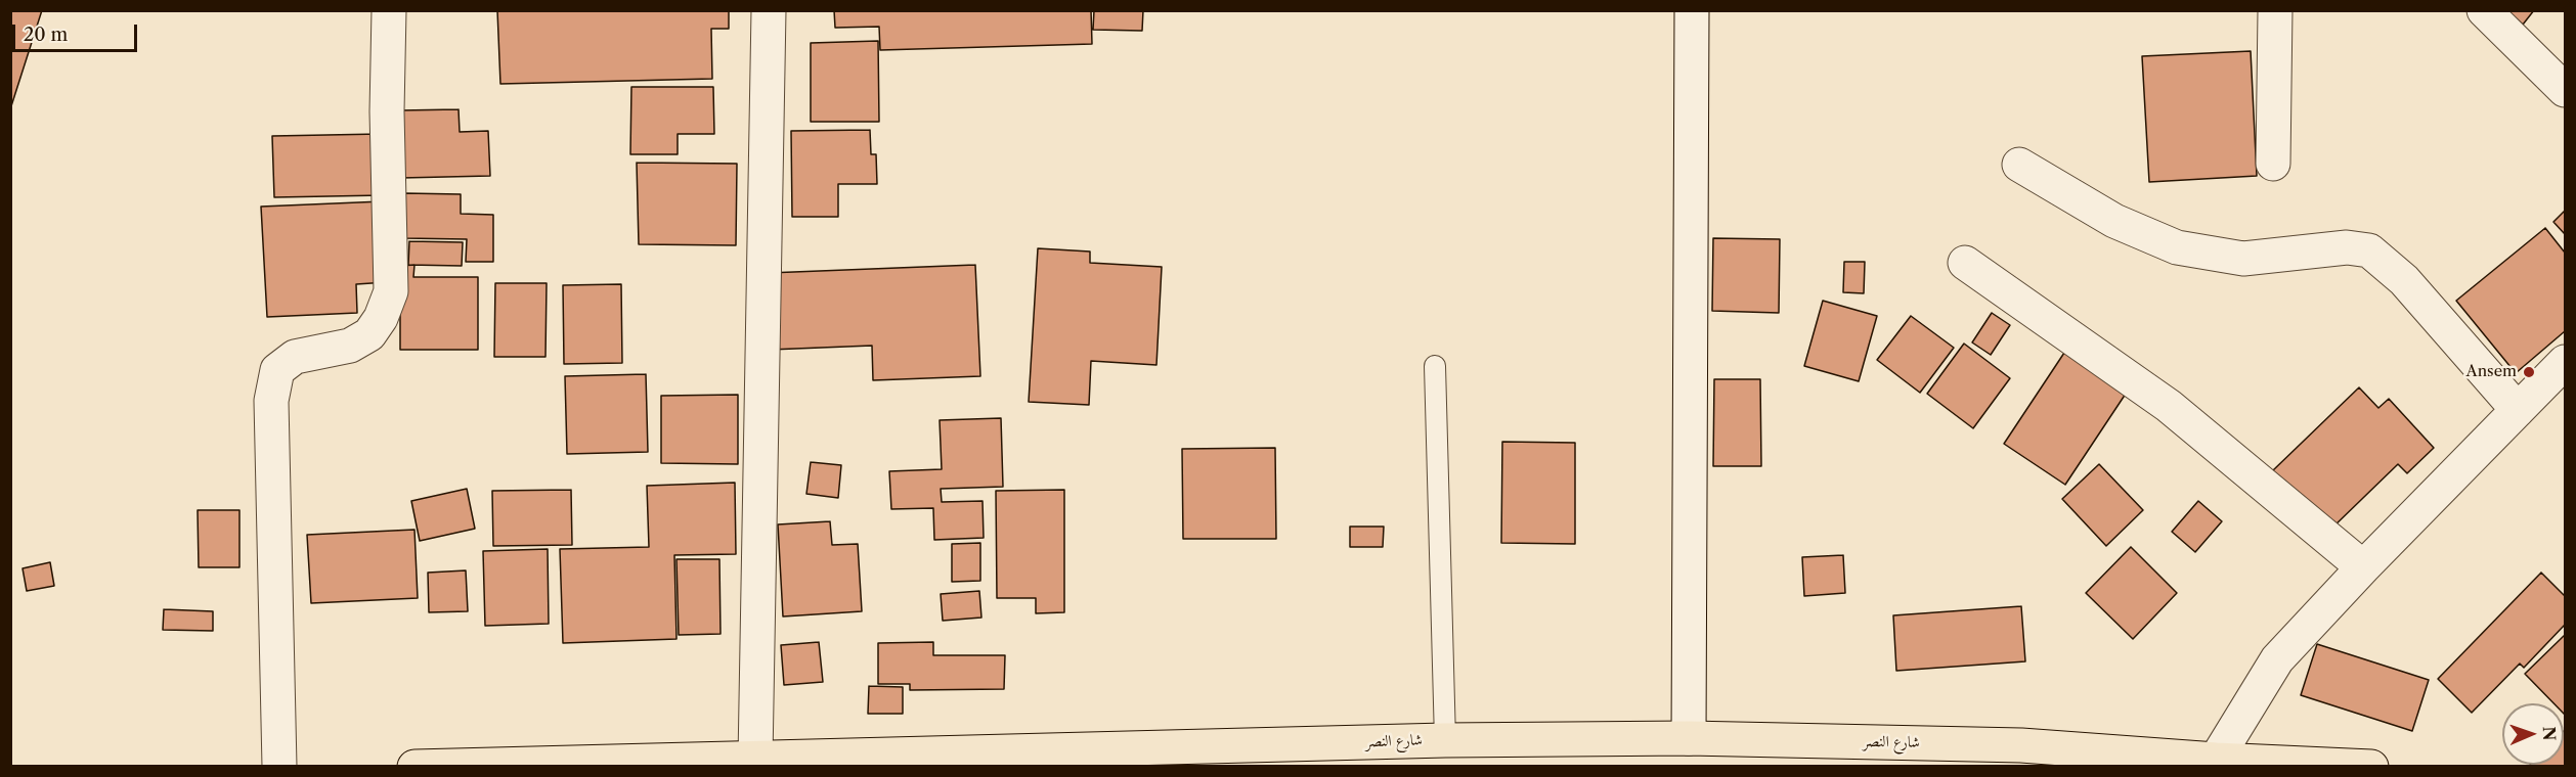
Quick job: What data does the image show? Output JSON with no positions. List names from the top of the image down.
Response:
{
  "streets": {
    "main road": ["شارع النصر"]
  },
  "places": ["Ansem"],
  "scale_bar": "20 m",
  "north": "right"
}
